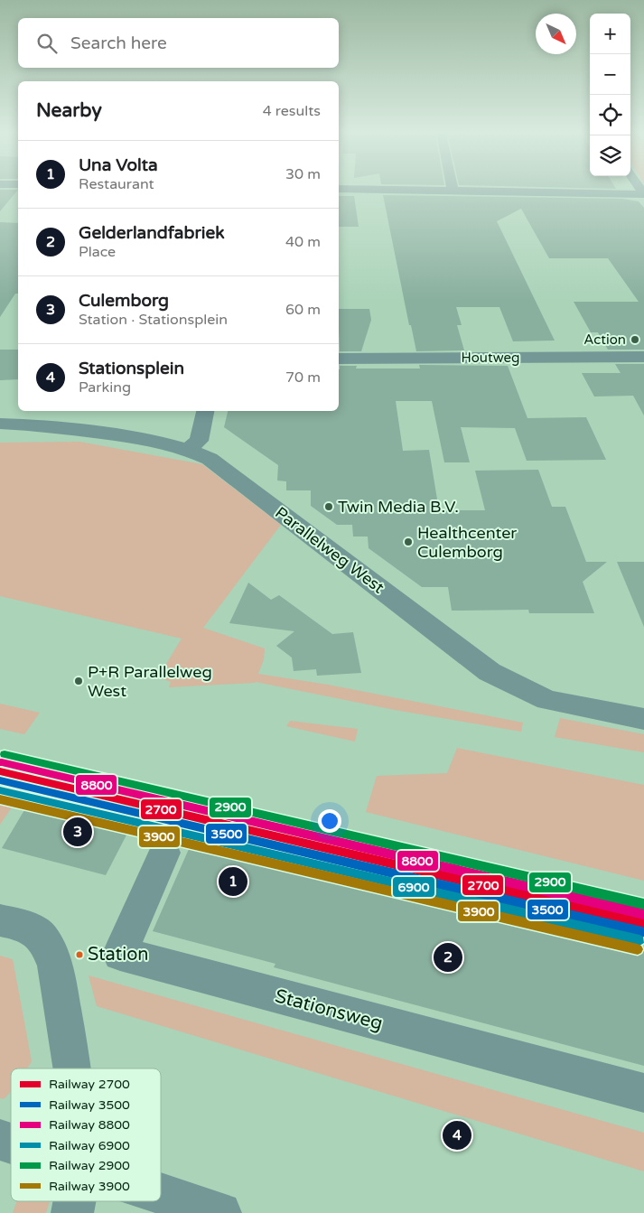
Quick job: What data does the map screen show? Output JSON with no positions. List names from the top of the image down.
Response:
{
  "streets": {
    "street": ["Houtweg", "Parallelweg West", "Stationsweg"]
  },
  "places": [
    "Action",
    "Twin Media B.V.",
    "Healthcenter Culemborg",
    "P+R Parallelweg West",
    "Station"
  ],
  "lines": [
    "rail line 2900",
    "rail line 8800",
    "rail line 2700",
    "rail line 3500",
    "rail line 6900",
    "rail line 3900"
  ],
  "legend": [
    "Railway 2700",
    "Railway 3500",
    "Railway 8800",
    "Railway 6900",
    "Railway 2900",
    "Railway 3900"
  ],
  "north": "bottom right",
  "page": {
    "map_buttons": ["+", "−"],
    "search": "Search here",
    "heading": ["Nearby", "4 results"],
    "list": [
      {
        "mark": "1",
        "name": "Una Volta",
        "note": "Restaurant",
        "value": "30 m"
      },
      {
        "mark": "2",
        "name": "Gelderlandfabriek",
        "note": "Place",
        "value": "40 m"
      },
      {
        "mark": "3",
        "name": "Culemborg",
        "note": "Station · Stationsplein",
        "value": "60 m"
      },
      {
        "mark": "4",
        "name": "Stationsplein",
        "note": "Parking",
        "value": "70 m"
      }
    ],
    "pins": [
      "3",
      "1",
      "2",
      "4"
    ]
  }
}
